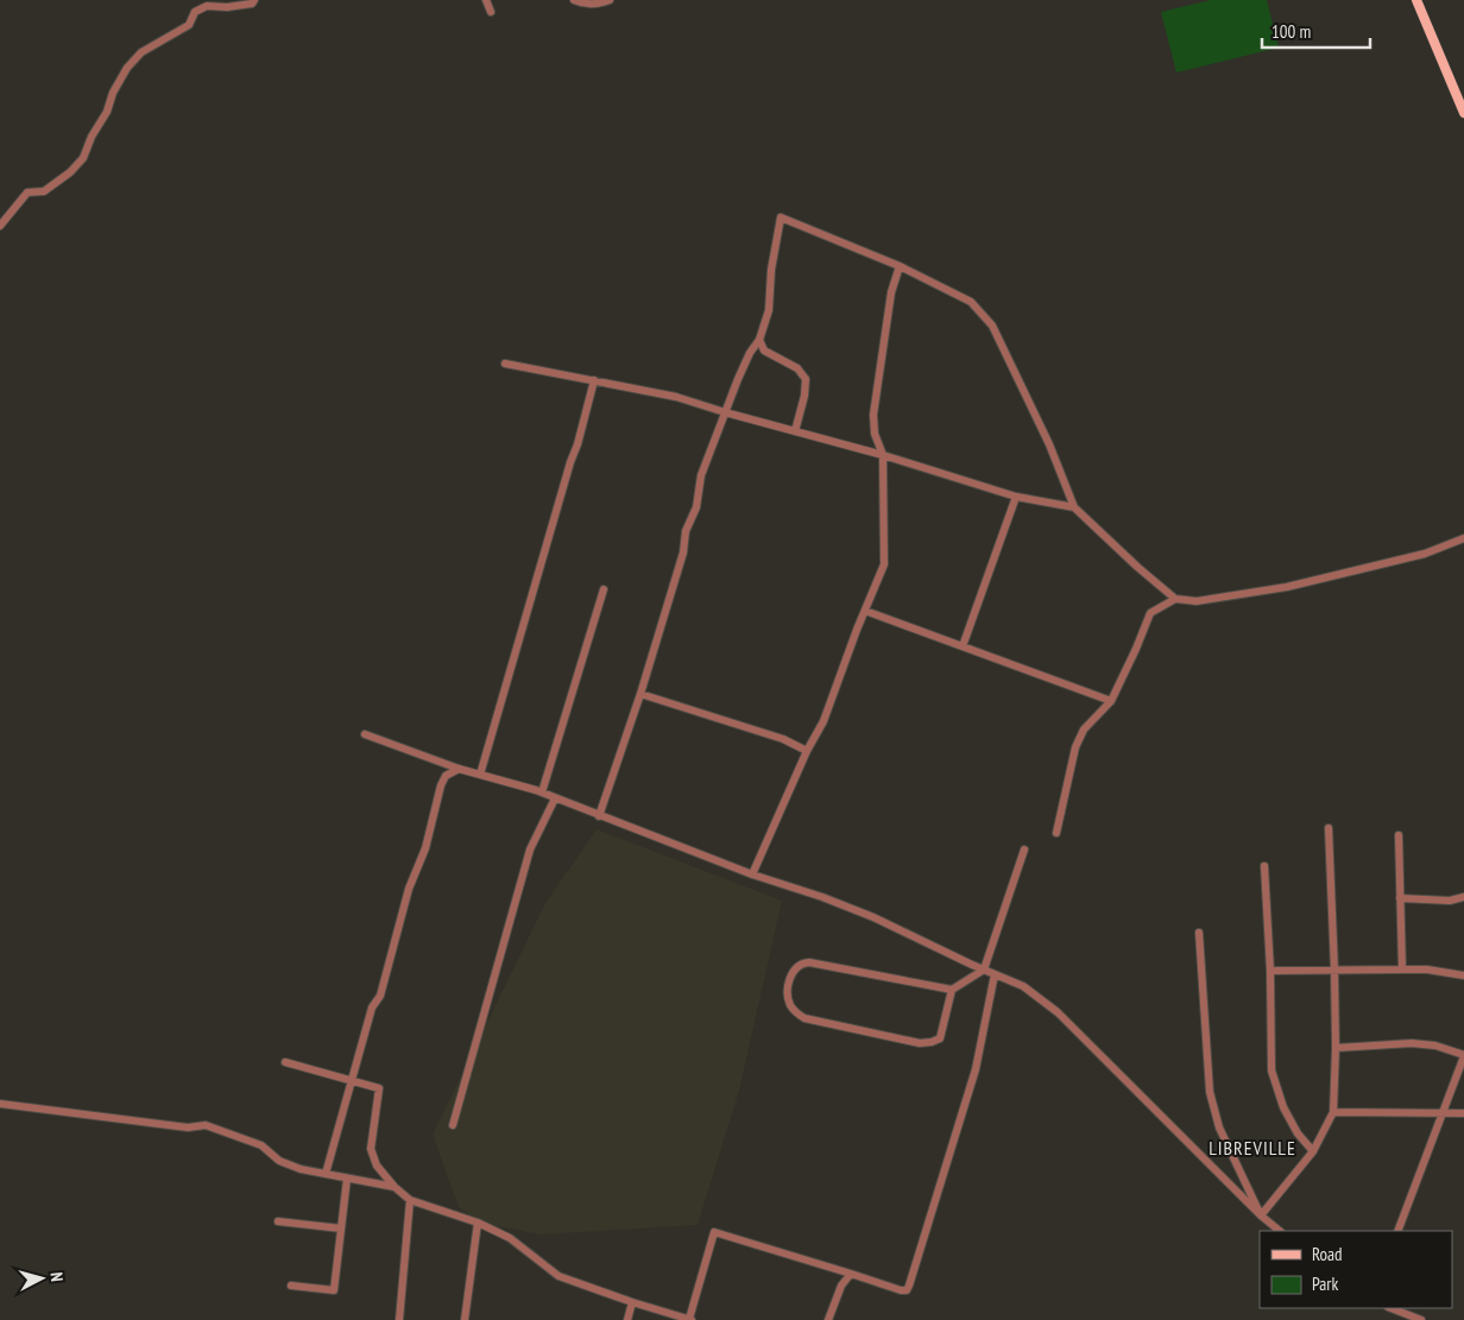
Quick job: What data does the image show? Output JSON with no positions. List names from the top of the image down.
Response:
{
  "districts": ["LIBREVILLE"],
  "legend": ["Road", "Park"],
  "scale_bar": "100 m",
  "north": "right"
}
